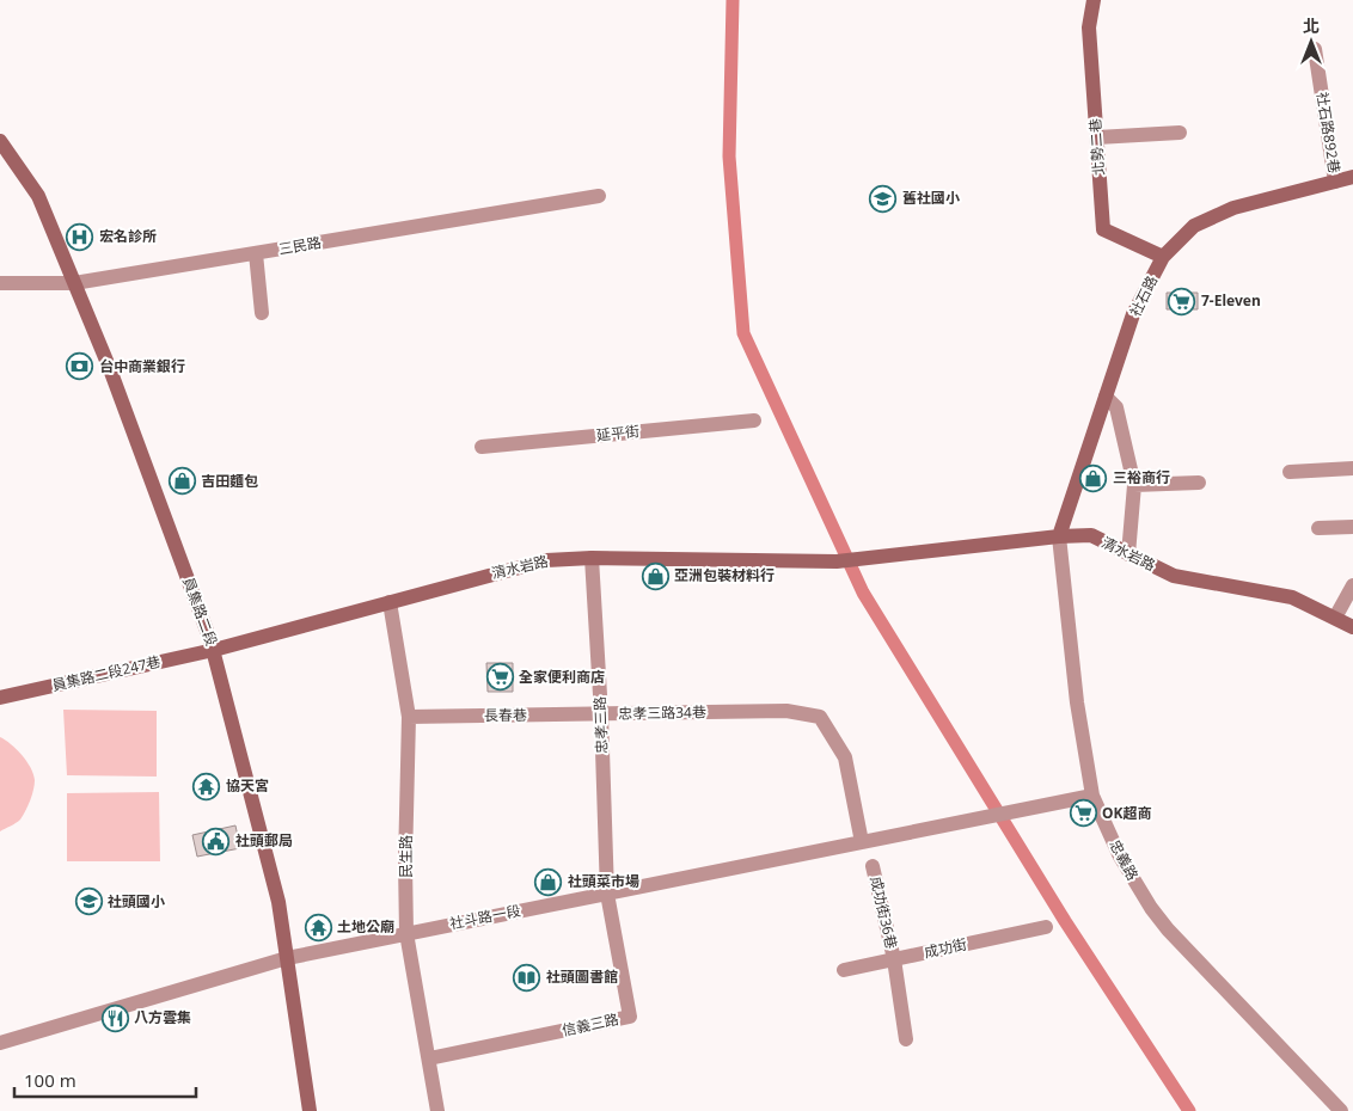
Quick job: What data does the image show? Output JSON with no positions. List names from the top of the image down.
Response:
{
  "streets": {
    "street": [
      "社石路892巷",
      "北勢二巷",
      "三民路",
      "社石路",
      "延平街",
      "清水岩路",
      "員集路二段",
      "員集路二段247巷",
      "忠孝三路34巷",
      "長春巷",
      "忠孝三路",
      "民生路",
      "忠義路",
      "成功街36巷",
      "社斗路一段",
      "成功街",
      "信義三路"
    ]
  },
  "crossings": [
    ["社石路892巷", "社石路"],
    ["北勢二巷", "社石路"],
    ["三民路", "員集路二段"],
    ["社石路", "清水岩路"],
    ["社石路", "忠義路"],
    ["清水岩路", "員集路二段"],
    ["清水岩路", "員集路二段247巷"],
    ["清水岩路", "忠孝三路"],
    ["清水岩路", "民生路"],
    ["清水岩路", "忠義路"],
    ["員集路二段", "員集路二段247巷"],
    ["員集路二段", "社斗路一段"],
    ["忠孝三路34巷", "長春巷"],
    ["忠孝三路34巷", "忠孝三路"],
    ["忠孝三路34巷", "社斗路一段"],
    ["長春巷", "忠孝三路"],
    ["長春巷", "民生路"],
    ["忠孝三路", "社斗路一段"],
    ["忠孝三路", "信義三路"],
    ["民生路", "社斗路一段"],
    ["民生路", "信義三路"],
    ["忠義路", "社斗路一段"],
    ["成功街36巷", "成功街"],
    ["社斗路一段", "信義三路"]
  ],
  "places": {
    "school or university": ["舊社國小", "社頭國小"],
    "hospital": ["宏名診所"],
    "supermarket": ["7-Eleven", "全家便利商店", "OK超商"],
    "bank": ["台中商業銀行"],
    "shop": [
      "三裕商行",
      "吉田麵包",
      "亞洲包裝材料行",
      "社頭菜市場"
    ],
    "temple": ["協天宮", "土地公廟"],
    "public building": ["社頭郵局"],
    "library": ["社頭圖書館"],
    "restaurant": ["八方雲集"]
  },
  "scale_bar": "100 m",
  "north": "top"
}
